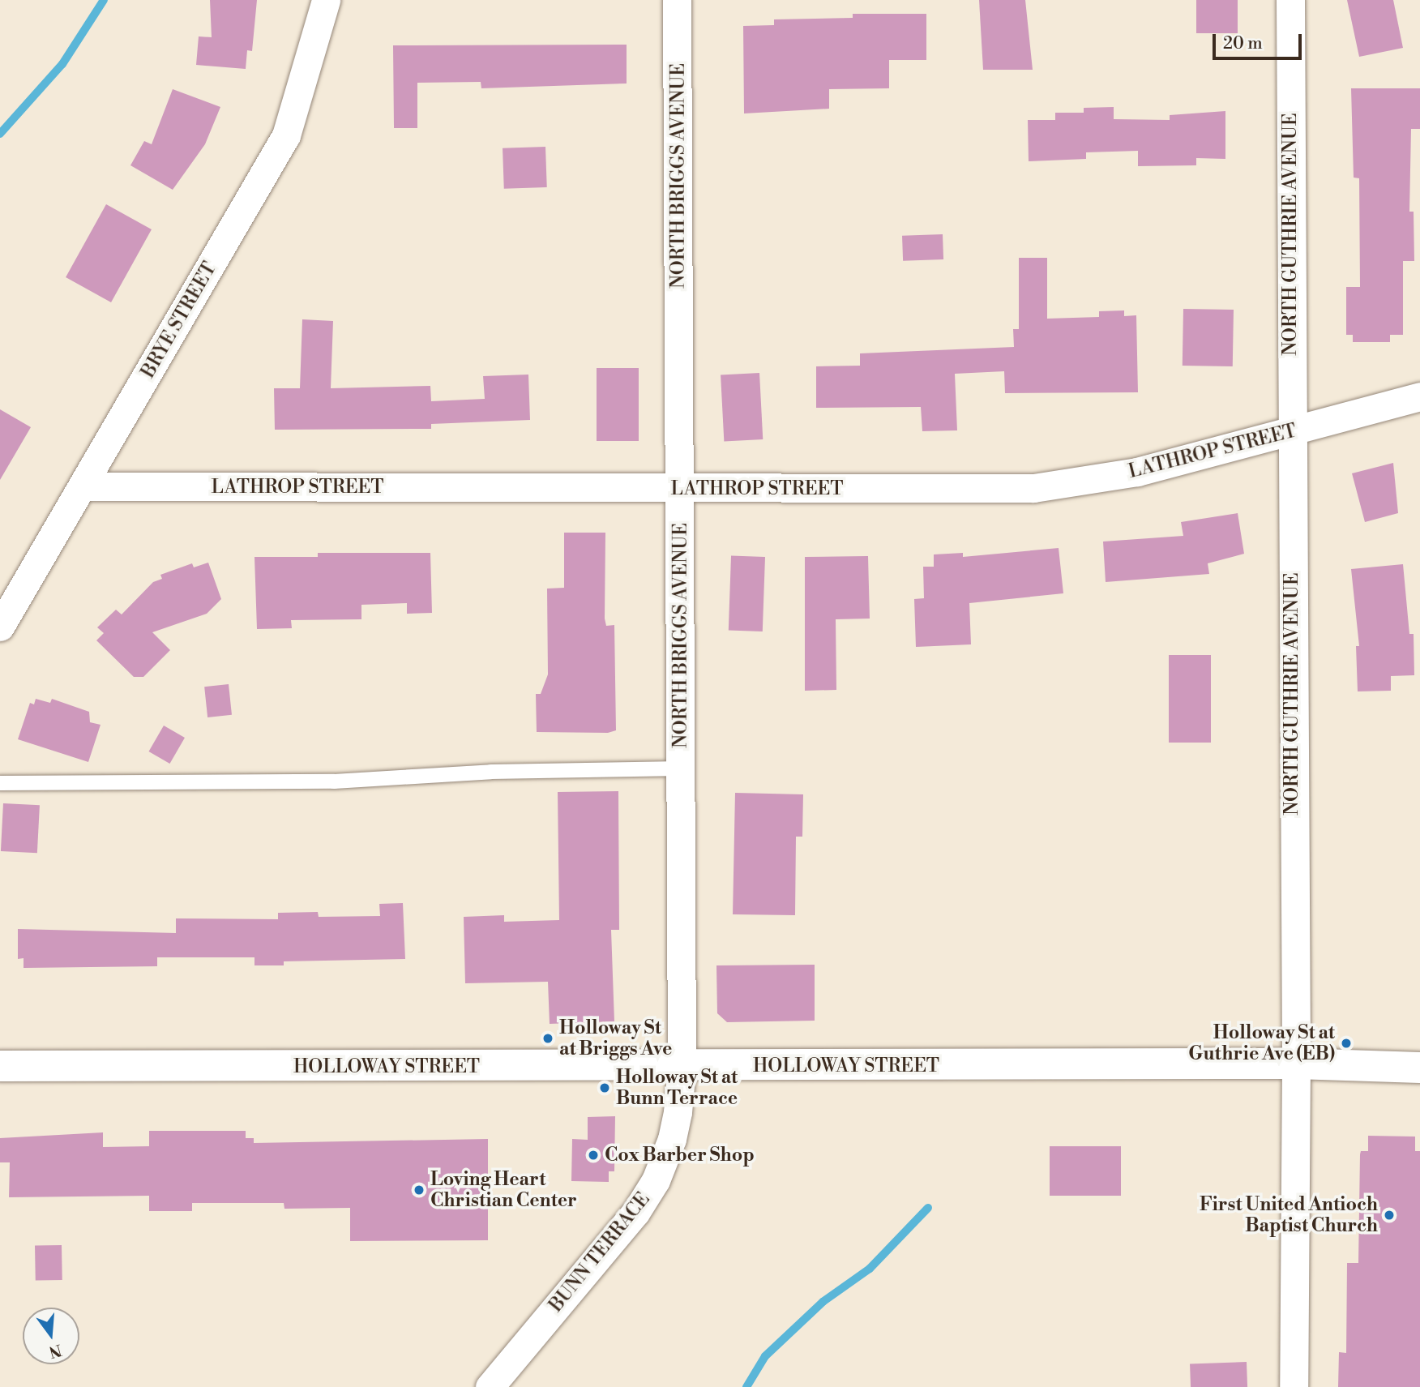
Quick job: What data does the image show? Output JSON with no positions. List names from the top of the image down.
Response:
{
  "streets": {
    "main road": ["HOLLOWAY STREET"],
    "street": [
      "NORTH BRIGGS AVENUE",
      "NORTH GUTHRIE AVENUE",
      "BRYE STREET",
      "LATHROP STREET",
      "BUNN TERRACE"
    ]
  },
  "crossings": [
    ["NORTH BRIGGS AVENUE", "LATHROP STREET"],
    ["NORTH BRIGGS AVENUE", "HOLLOWAY STREET"],
    ["NORTH BRIGGS AVENUE", "BUNN TERRACE"],
    ["NORTH GUTHRIE AVENUE", "LATHROP STREET"],
    ["NORTH GUTHRIE AVENUE", "HOLLOWAY STREET"],
    ["BRYE STREET", "LATHROP STREET"],
    ["HOLLOWAY STREET", "BUNN TERRACE"]
  ],
  "places": [
    "Holloway St at Briggs Ave",
    "Holloway St at Guthrie Ave (EB)",
    "Holloway St at Bunn Terrace",
    "Cox Barber Shop",
    "Loving Heart Christian Center",
    "First United Antioch Baptist Church"
  ],
  "scale_bar": "20 m",
  "north": "bottom"
}
